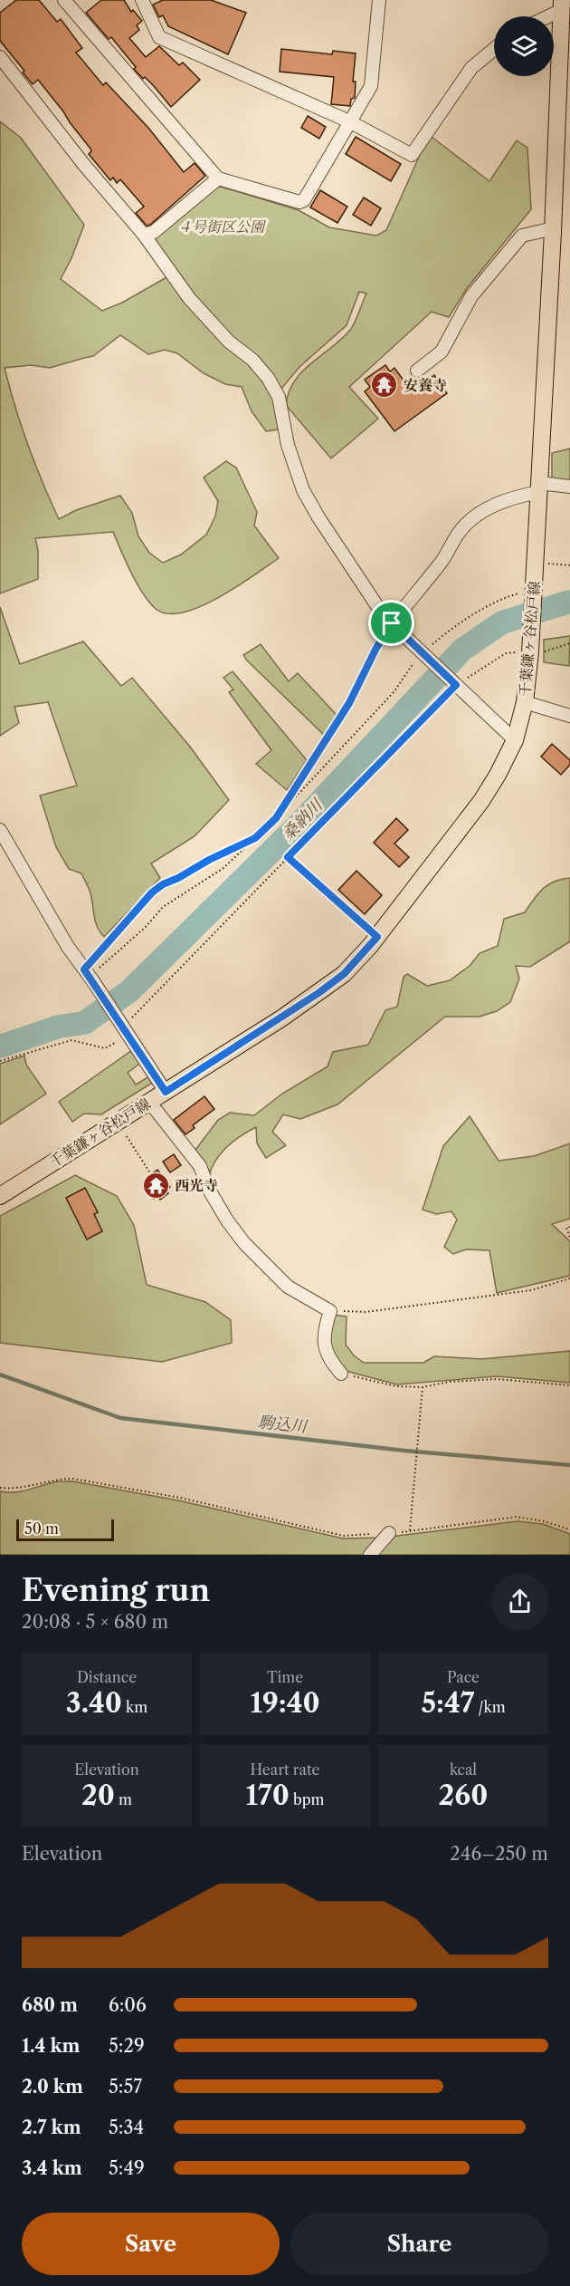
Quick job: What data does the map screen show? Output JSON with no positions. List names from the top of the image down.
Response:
{
  "streets": {
    "main road": ["千葉鎌ヶ谷松戸線"]
  },
  "water": ["桑納川", "駒込川"],
  "parks": ["４号街区公園"],
  "places": {
    "temple": ["安養寺", "西光寺"]
  },
  "scale_bar": "50 m",
  "page": {
    "scale": "50 m",
    "heading": ["Evening run", "20:08 · 5 × 680 m"],
    "stats": [
      ["Distance", "3.40 km"],
      ["Time", "19:40"],
      ["Pace", "5:47 /km"],
      ["Elevation", "20 m"],
      ["Heart rate", "170 bpm"],
      ["kcal", "260"]
    ],
    "chart": ["Elevation", "246–250 m"],
    "list": [
      {
        "name": "680 m",
        "note": "6:06"
      },
      {
        "name": "1.4 km",
        "note": "5:29"
      },
      {
        "name": "2.0 km",
        "note": "5:57"
      },
      {
        "name": "2.7 km",
        "note": "5:34"
      },
      {
        "name": "3.4 km",
        "note": "5:49"
      }
    ],
    "buttons": ["Save", "Share"]
  }
}
